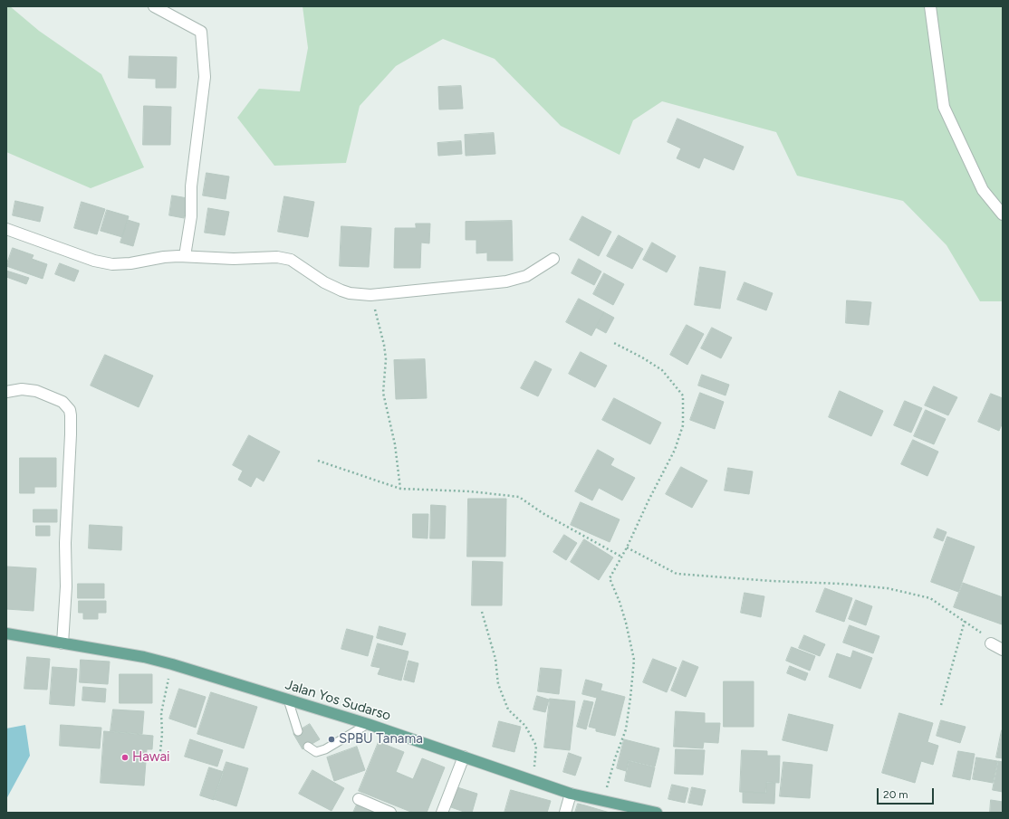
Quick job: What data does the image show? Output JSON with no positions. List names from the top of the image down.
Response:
{
  "streets": {
    "main road": ["Jalan Yos Sudarso"]
  },
  "places": ["SPBU Tanama", "Hawai"],
  "scale_bar": "20 m"
}
